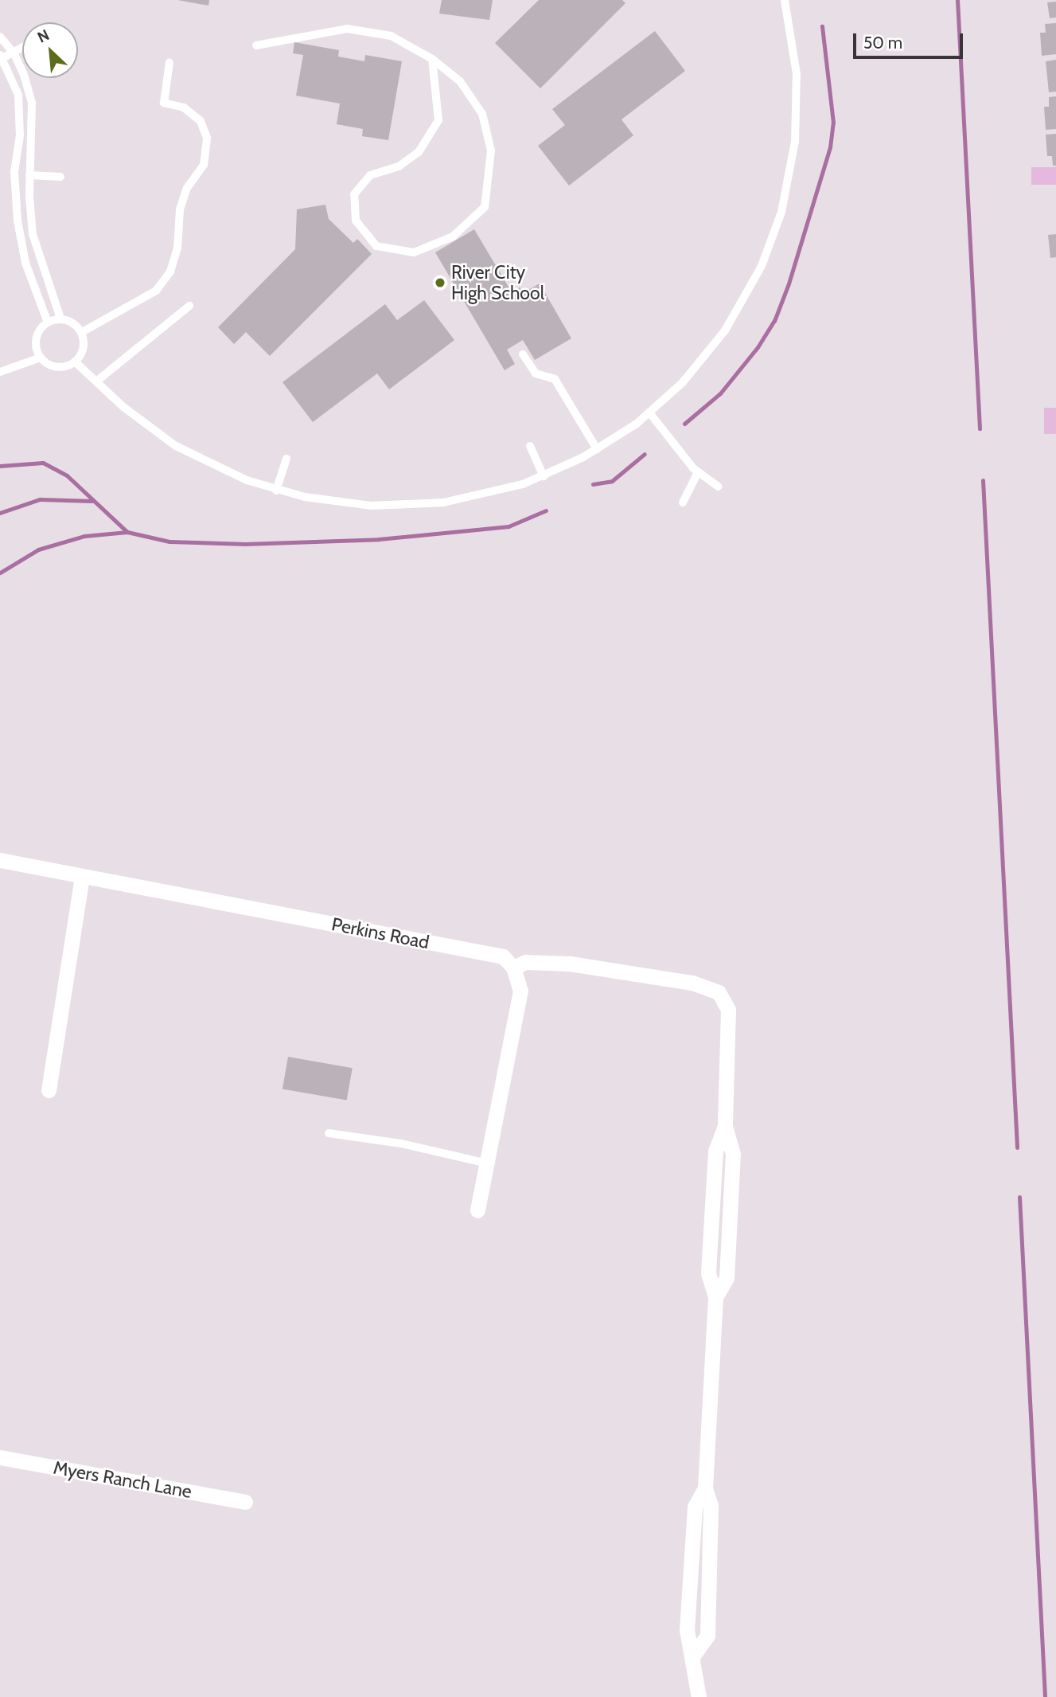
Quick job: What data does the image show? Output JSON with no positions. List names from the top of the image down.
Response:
{
  "streets": {
    "street": ["Perkins Road", "Myers Ranch Lane"]
  },
  "places": ["River City High School"],
  "scale_bar": "50 m",
  "north": "top left"
}
